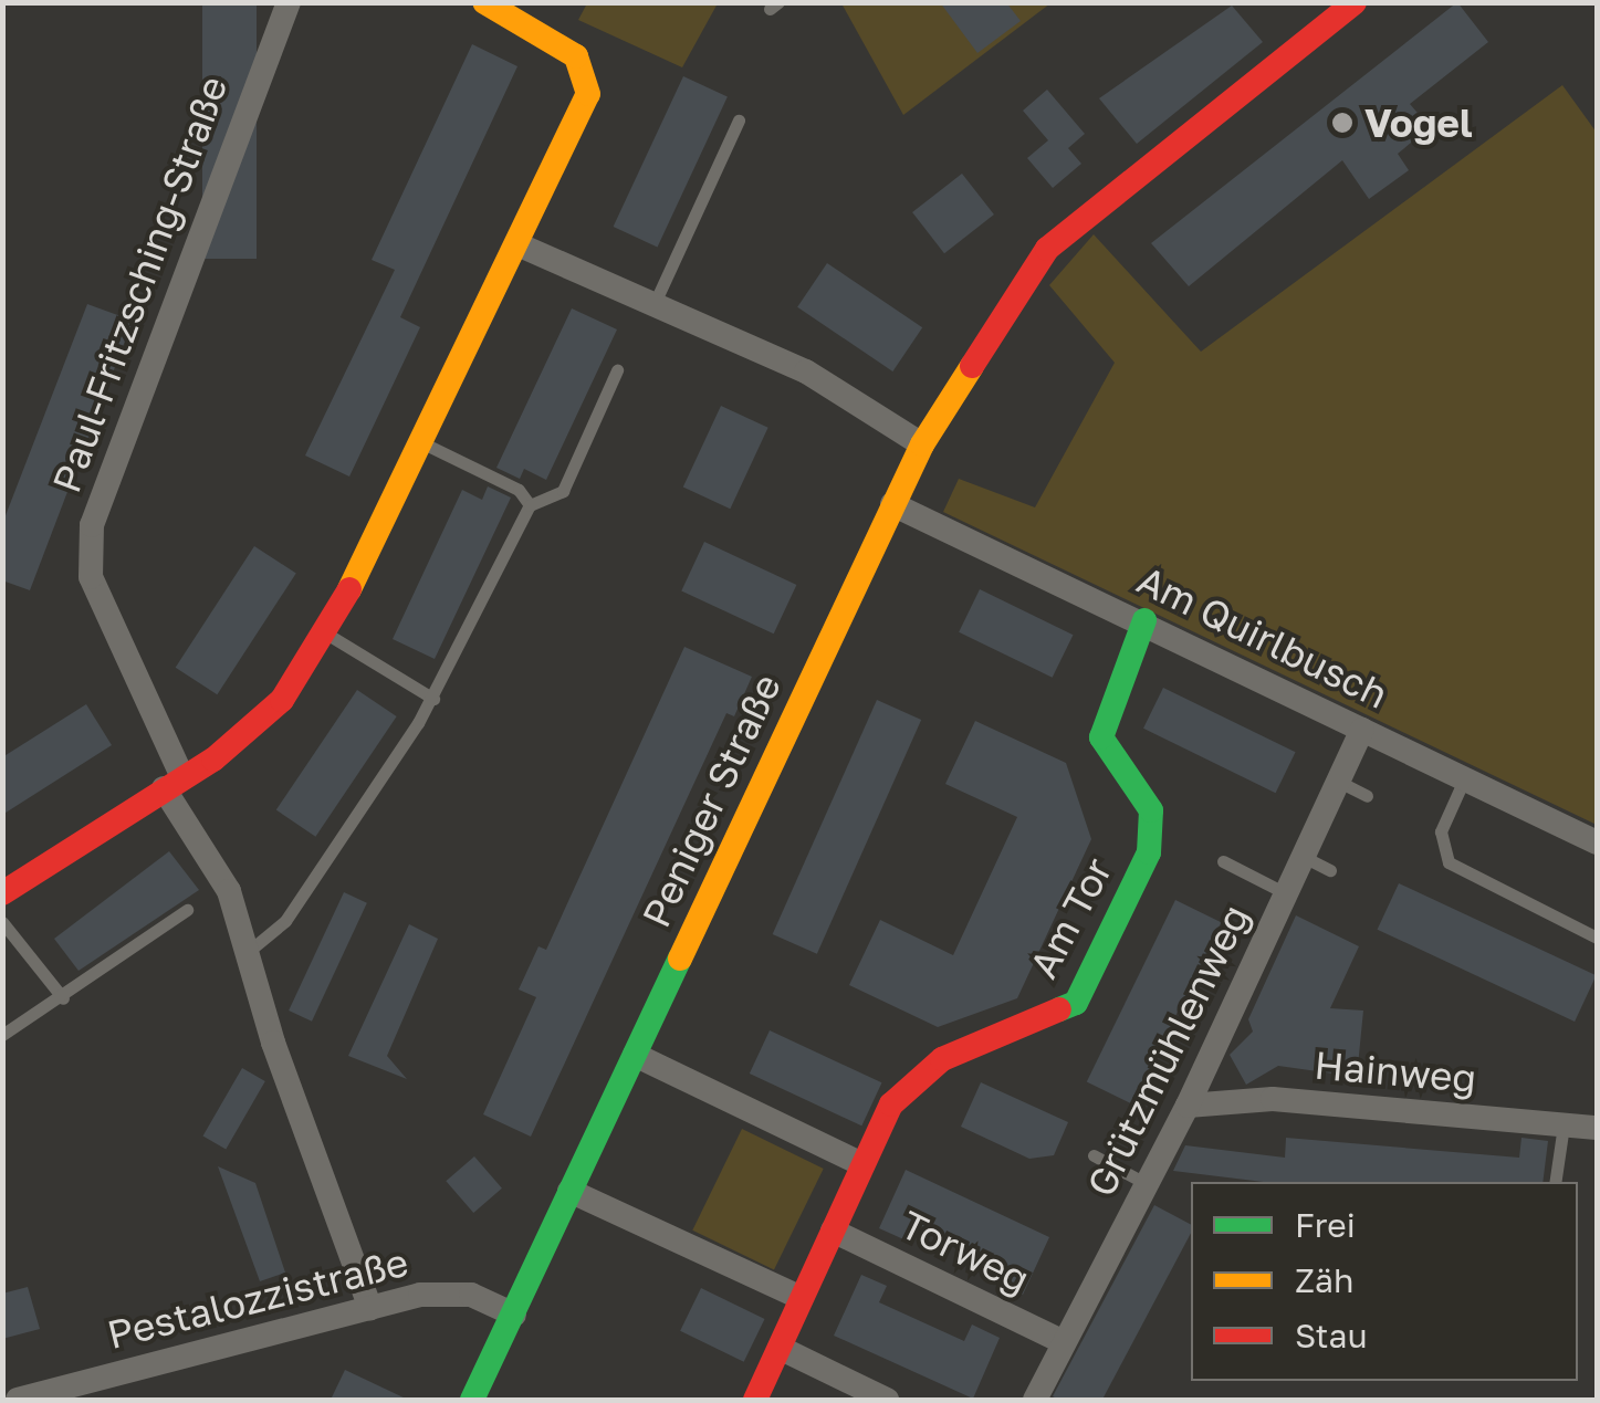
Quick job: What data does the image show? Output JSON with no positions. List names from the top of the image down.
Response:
{
  "streets": {
    "street": [
      "Paul-Fritzsching-Straße",
      "Am Quirlbusch",
      "Peniger Straße",
      "Am Tor",
      "Grützmühlenweg",
      "Hainweg",
      "Torweg",
      "Pestalozzistraße"
    ]
  },
  "crossings": [
    ["Paul-Fritzsching-Straße", "Pestalozzistraße"],
    ["Am Quirlbusch", "Peniger Straße"],
    ["Am Quirlbusch", "Am Tor"],
    ["Am Quirlbusch", "Grützmühlenweg"],
    ["Peniger Straße", "Pestalozzistraße"],
    ["Am Tor", "Torweg"],
    ["Grützmühlenweg", "Hainweg"],
    ["Grützmühlenweg", "Torweg"]
  ],
  "places": ["Vogel"],
  "legend": ["Frei", "Zäh", "Stau"]
}
